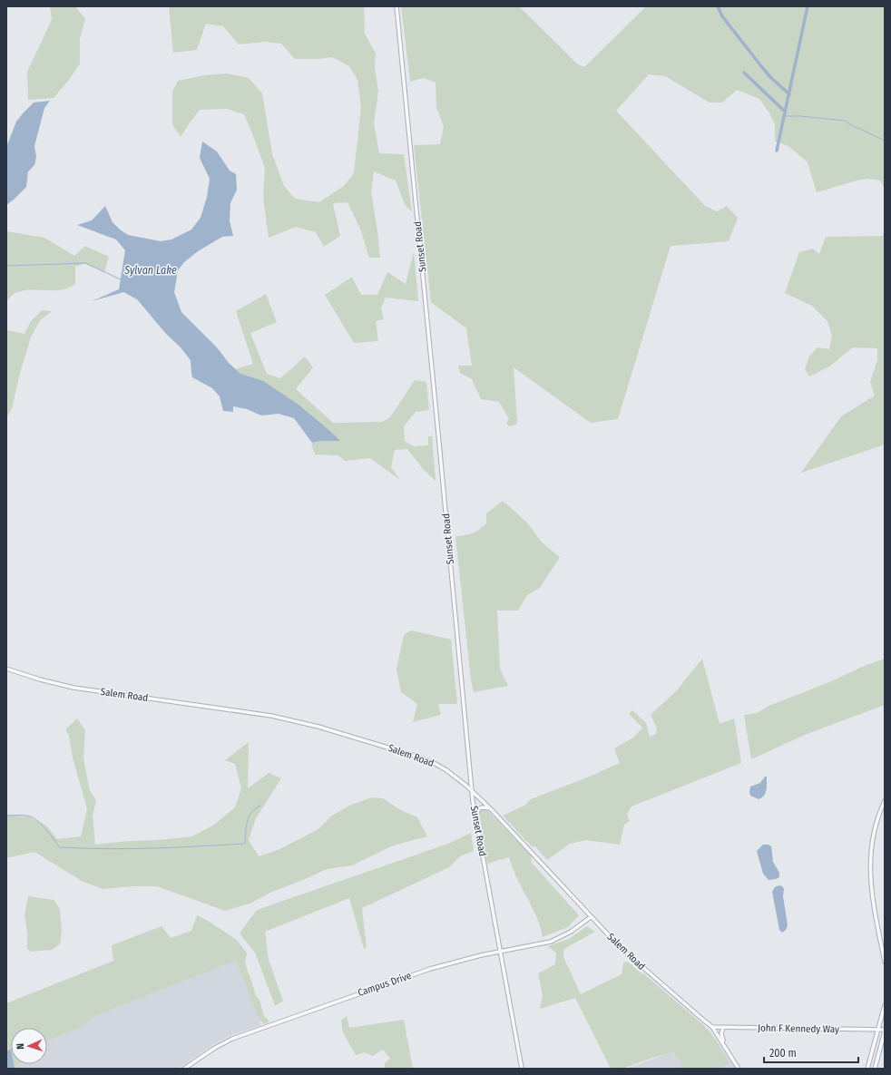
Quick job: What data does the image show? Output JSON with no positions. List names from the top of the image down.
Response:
{
  "streets": {
    "street": [
      "Sunset Road",
      "Salem Road",
      "Campus Drive",
      "John F Kennedy Way"
    ]
  },
  "crossings": [
    ["Sunset Road", "Salem Road"],
    ["Sunset Road", "Campus Drive"],
    ["Salem Road", "Campus Drive"],
    ["Salem Road", "John F Kennedy Way"]
  ],
  "water": ["Sylvan Lake"],
  "scale_bar": "200 m",
  "north": "left"
}
